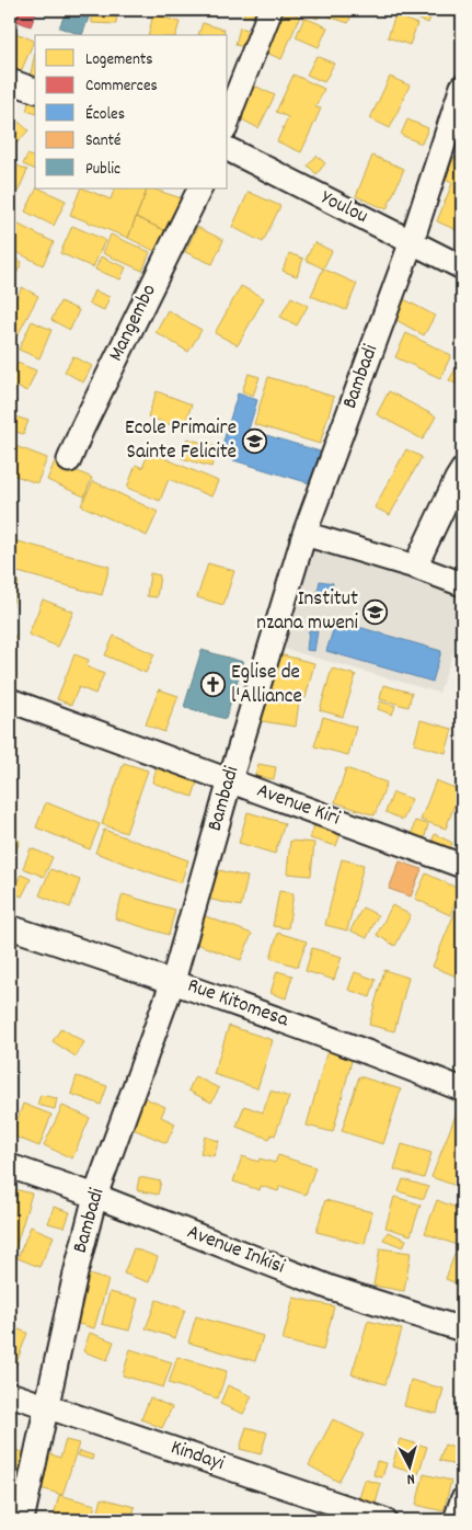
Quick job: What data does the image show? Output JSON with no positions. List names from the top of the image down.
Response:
{
  "streets": {
    "street": [
      "Youlou",
      "Mangembo",
      "Bambadi",
      "Avenue Kiri",
      "Rue Kitomesa",
      "Avenue Inkisi",
      "Kindayi"
    ]
  },
  "crossings": [
    ["Youlou", "Bambadi"],
    ["Bambadi", "Avenue Kiri"],
    ["Bambadi", "Rue Kitomesa"],
    ["Bambadi", "Avenue Inkisi"],
    ["Bambadi", "Kindayi"]
  ],
  "places": {
    "school or university": ["Ecole Primaire Sainte Felicitė", "Institut nzana mweni"],
    "church": ["Eglise de l'Alliance"]
  },
  "legend": [
    "Logements",
    "Commerces",
    "Écoles",
    "Santé",
    "Public"
  ],
  "north": "bottom"
}
